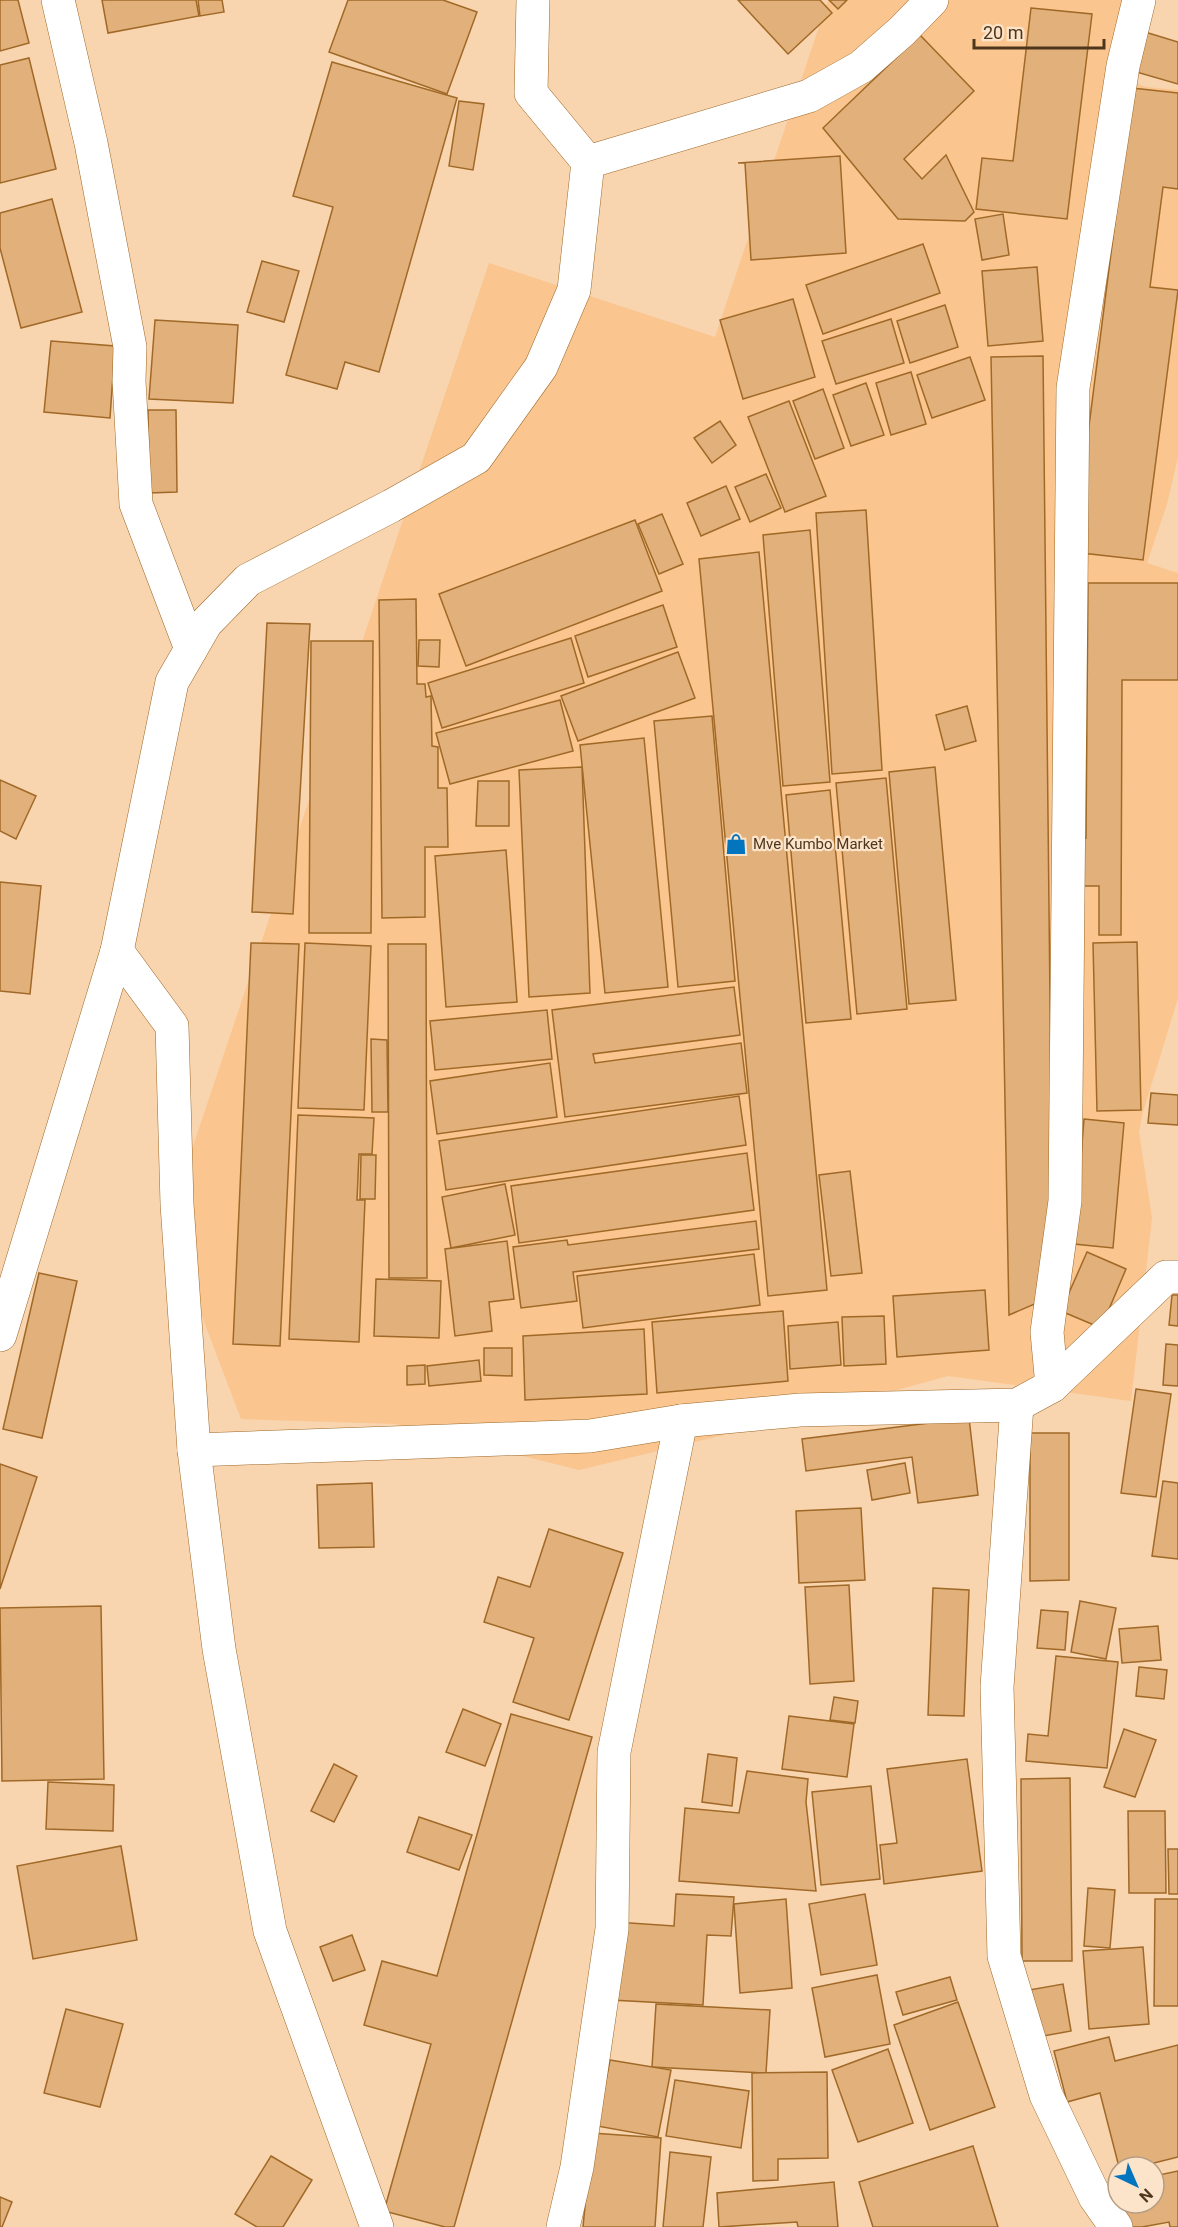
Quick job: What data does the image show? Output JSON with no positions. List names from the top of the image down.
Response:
{
  "places": {
    "shop": ["Mve Kumbo Market"]
  },
  "scale_bar": "20 m",
  "north": "bottom right"
}
